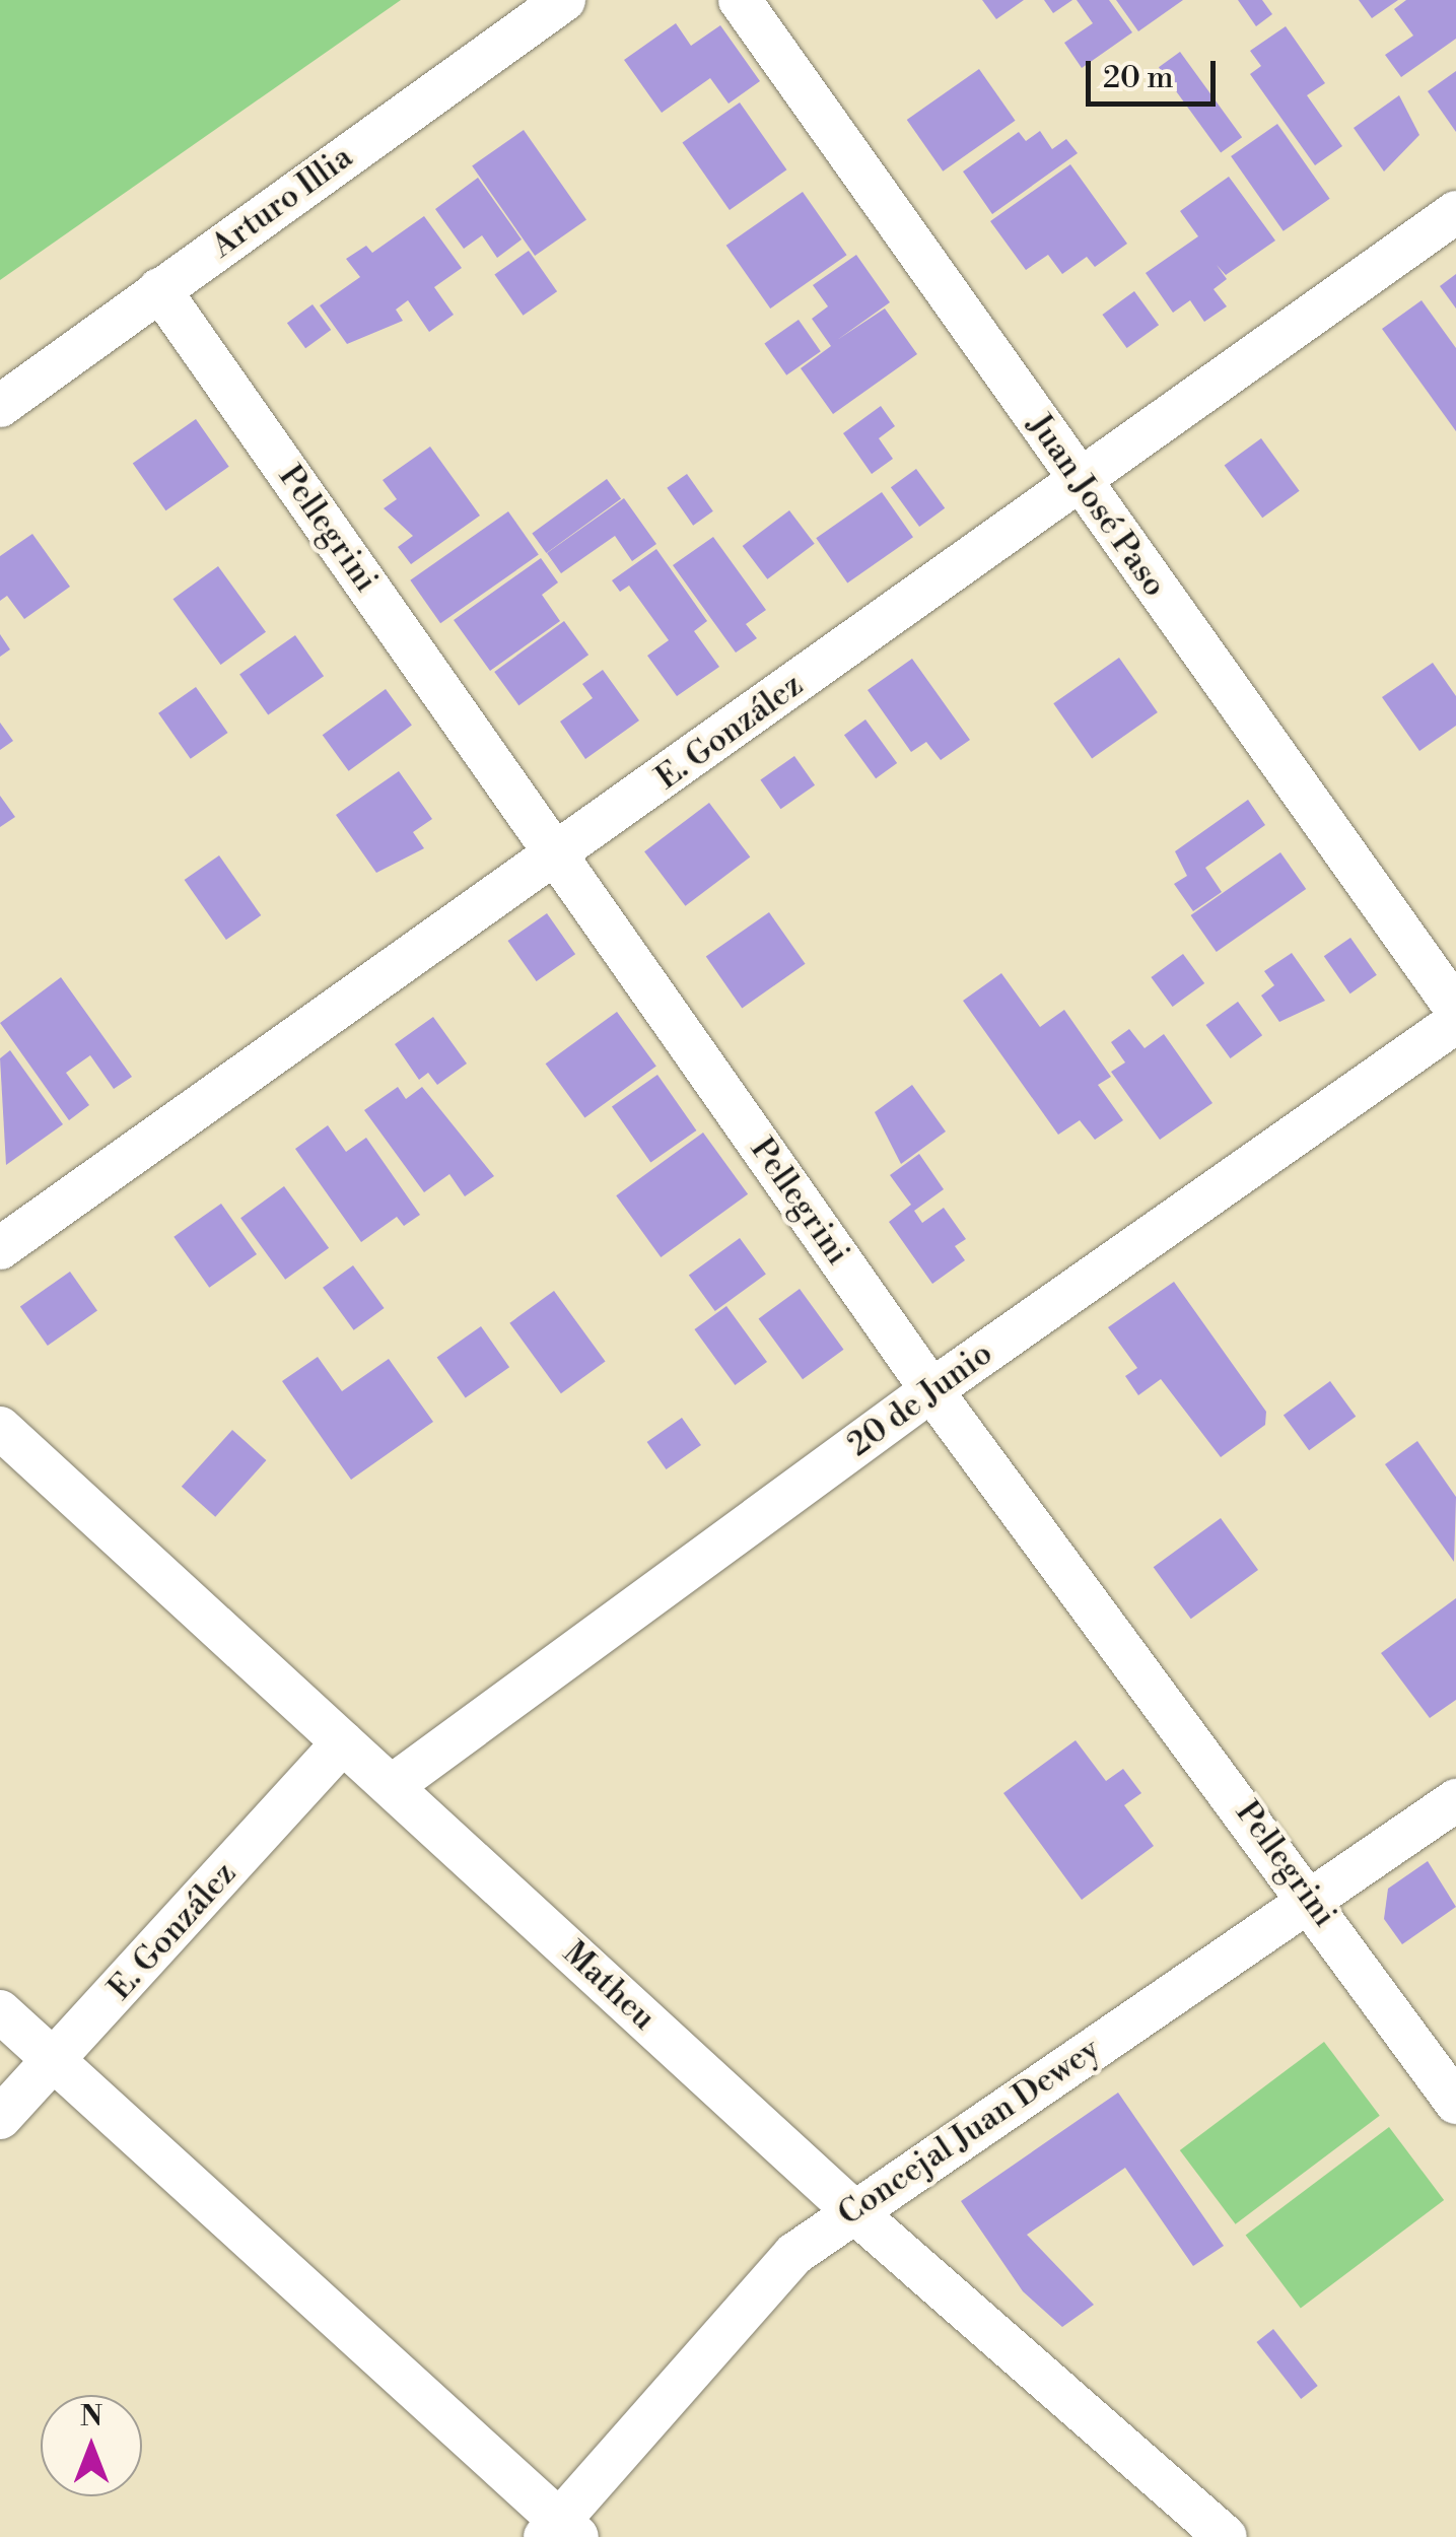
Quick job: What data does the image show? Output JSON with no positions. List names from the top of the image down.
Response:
{
  "streets": {
    "street": [
      "Arturo Illia",
      "Juan José Paso",
      "Pellegrini",
      "E. González",
      "20 de Junio",
      "Matheu",
      "Concejal Juan Dewey"
    ]
  },
  "crossings": [
    ["Arturo Illia", "Pellegrini"],
    ["Juan José Paso", "E. González"],
    ["Pellegrini", "E. González"],
    ["Pellegrini", "20 de Junio"],
    ["Pellegrini", "Concejal Juan Dewey"],
    ["E. González", "Matheu"],
    ["20 de Junio", "Matheu"],
    ["Matheu", "Concejal Juan Dewey"]
  ],
  "scale_bar": "20 m",
  "north": "top"
}
